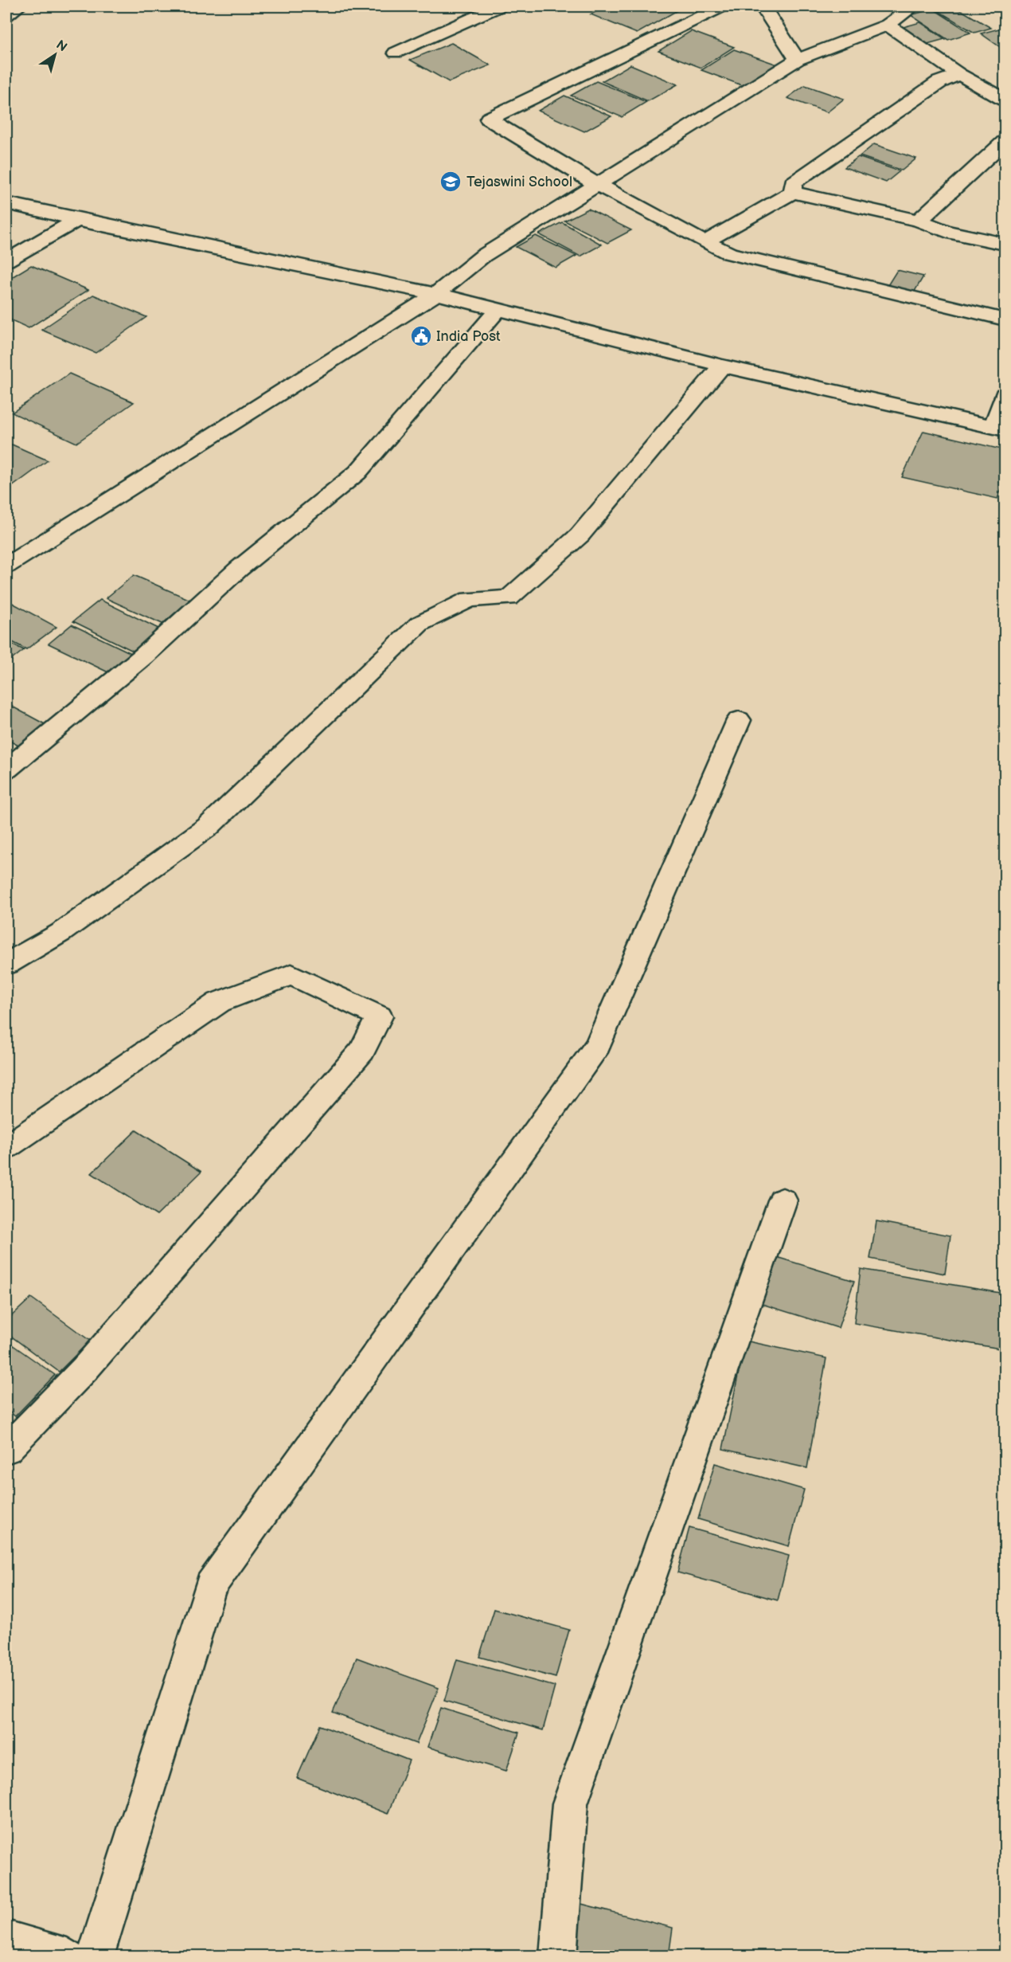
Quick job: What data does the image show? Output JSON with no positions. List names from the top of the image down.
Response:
{
  "places": {
    "school or university": ["Tejaswini School"],
    "public building": ["India Post"]
  },
  "north": "top right"
}
